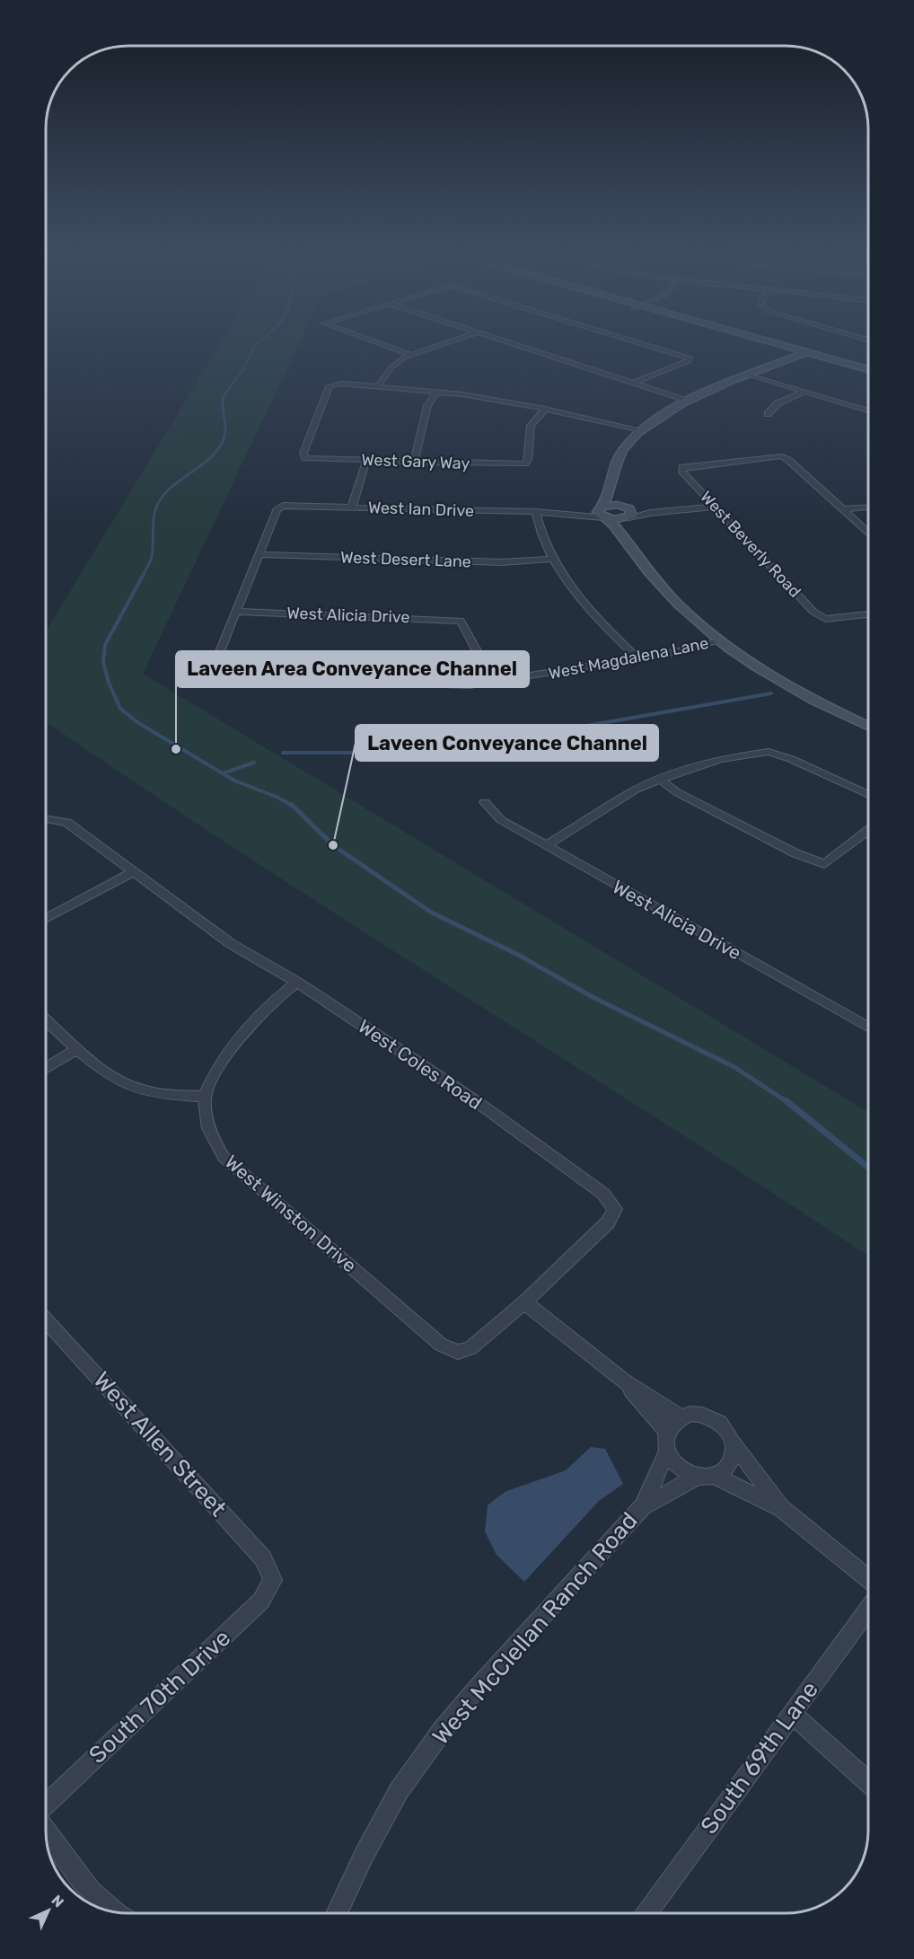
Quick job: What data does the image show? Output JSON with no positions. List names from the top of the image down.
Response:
{
  "streets": {
    "street": [
      "West Gary Way",
      "West Ian Drive",
      "West Beverly Road",
      "West Desert Lane",
      "West Alicia Drive",
      "West Magdalena Lane",
      "West Coles Road",
      "West Winston Drive",
      "West Allen Street",
      "West McClellan Ranch Road",
      "South 70th Drive",
      "South 69th Lane"
    ]
  },
  "crossings": [
    ["West Ian Drive", "West Desert Lane"],
    ["West Alicia Drive", "West Magdalena Lane"],
    ["West Coles Road", "West Winston Drive"],
    ["West Allen Street", "South 70th Drive"]
  ],
  "places": ["Laveen Area Conveyance Channel", "Laveen Conveyance Channel"],
  "north": "top right"
}
